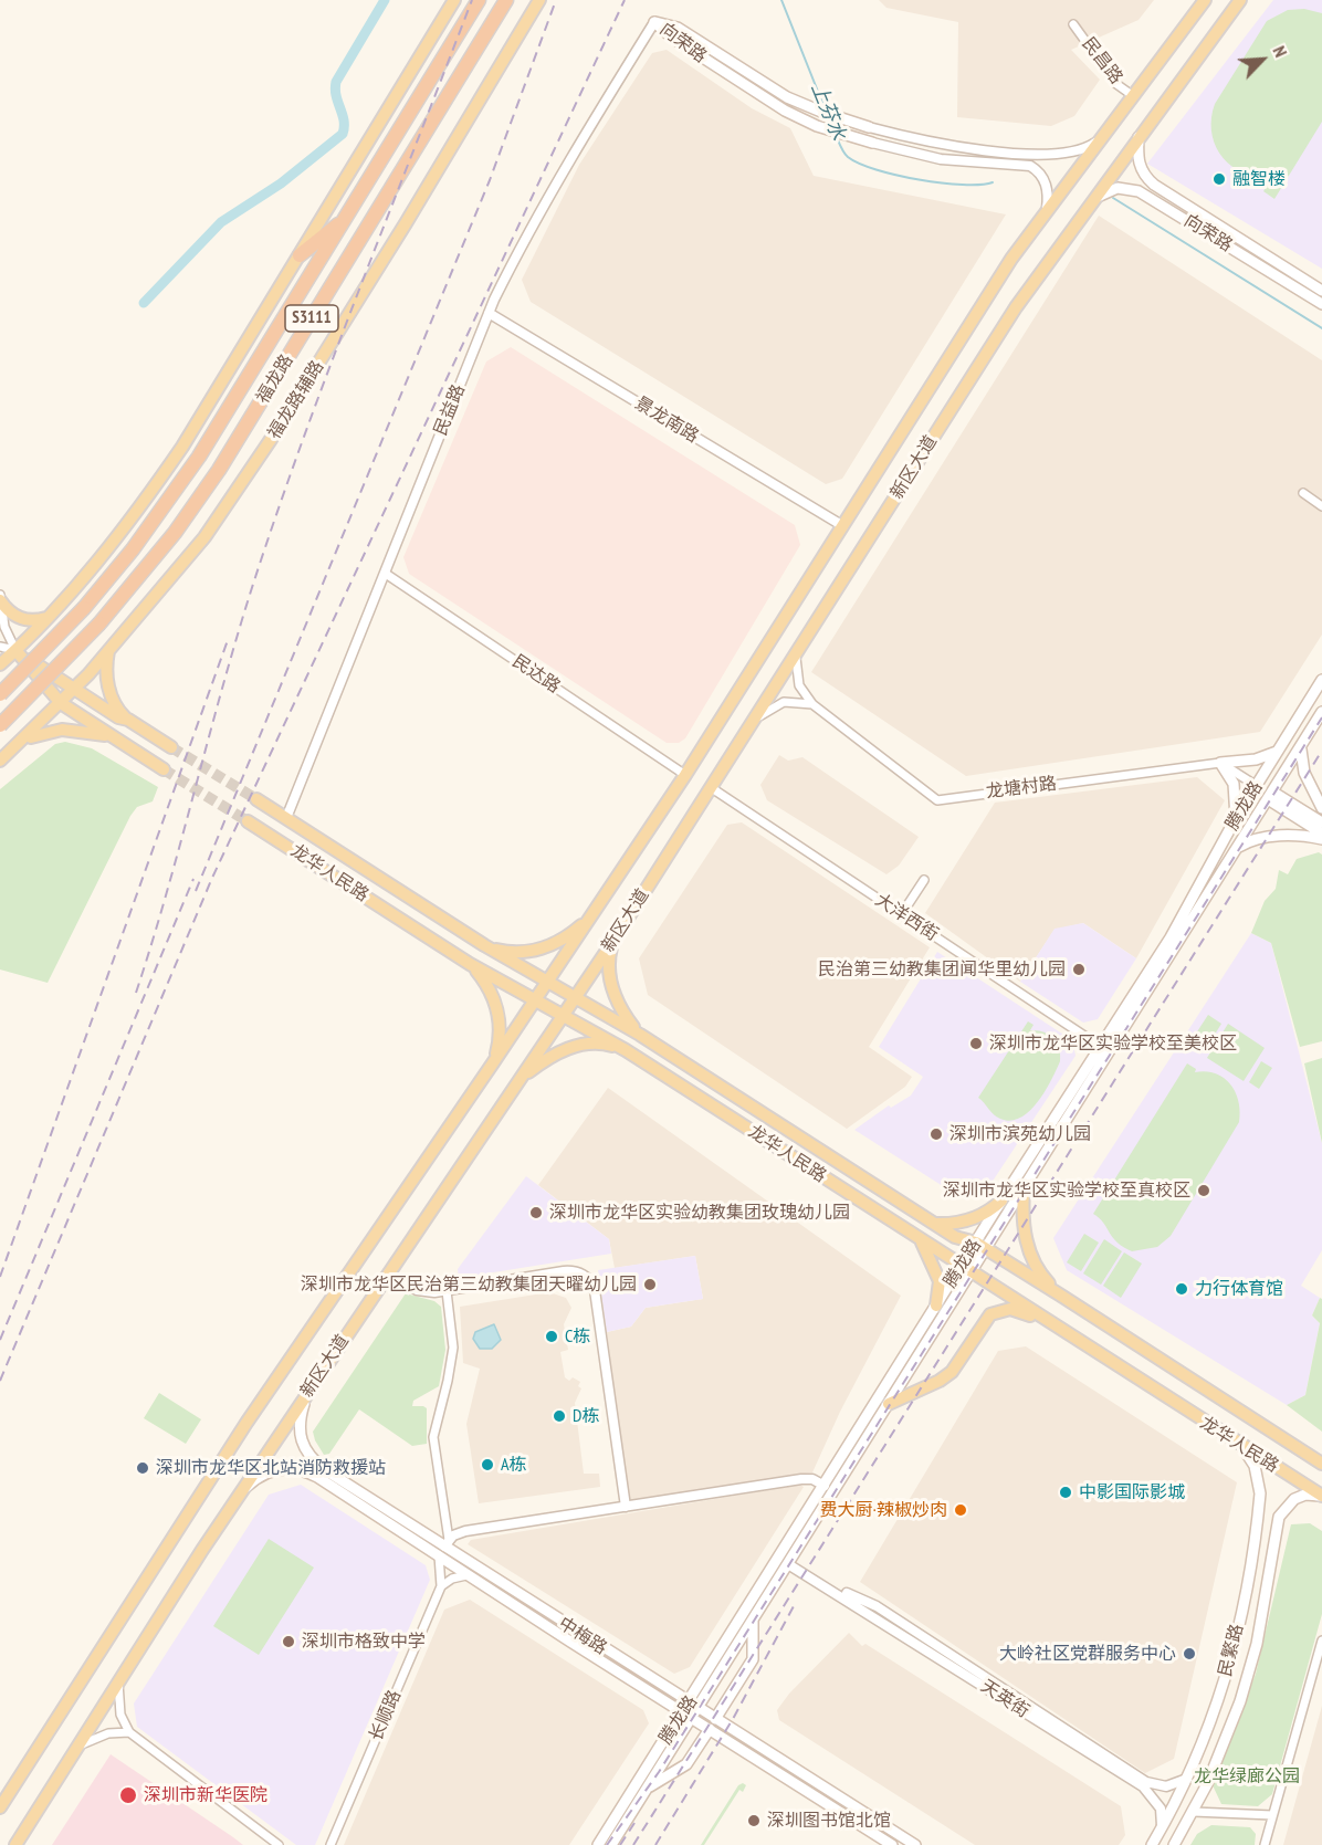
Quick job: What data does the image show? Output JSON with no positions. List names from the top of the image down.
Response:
{
  "streets": {
    "highway": ["S3111", "福龙路"],
    "main road": [
      "向荣路",
      "福龙路辅路",
      "新区大道",
      "腾龙路",
      "龙华人民路",
      "中梅路",
      "民繁路"
    ],
    "street": [
      "民昌路",
      "民益路",
      "景龙南路",
      "民达路",
      "龙塘村路",
      "大洋西街",
      "天英街",
      "长顺路"
    ]
  },
  "crossings": [
    ["向荣路", "民益路"],
    ["向荣路", "新区大道"],
    ["民昌路", "新区大道"],
    ["民益路", "景龙南路"],
    ["民益路", "民达路"],
    ["民益路", "龙华人民路"],
    ["景龙南路", "新区大道"],
    ["新区大道", "民达路"],
    ["新区大道", "龙塘村路"],
    ["新区大道", "龙华人民路"],
    ["新区大道", "大洋西街"],
    ["新区大道", "中梅路"],
    ["腾龙路", "龙华人民路"],
    ["腾龙路", "大洋西街"],
    ["腾龙路", "中梅路"],
    ["腾龙路", "天英街"],
    ["龙华人民路", "民繁路"],
    ["民繁路", "天英街"]
  ],
  "water": ["上芬水"],
  "parks": ["龙华绿廊公园"],
  "places": [
    "融智楼",
    "民治第三幼教集团闻华里幼儿园",
    "深圳市龙华区实验学校至美校区",
    "深圳市滨苑幼儿园",
    "深圳市龙华区实验学校至真校区",
    "深圳市龙华区实验幼教集团玫瑰幼儿园",
    "深圳市龙华区民治第三幼教集团天曜幼儿园",
    "力行体育馆",
    "C栋",
    "D栋",
    "A栋",
    "深圳市龙华区北站消防救援站",
    "中影国际影城",
    "费大厨·辣椒炒肉",
    "深圳市格致中学",
    "大岭社区党群服务中心",
    "深圳市新华医院",
    "深圳图书馆北馆"
  ],
  "north": "top right"
}
